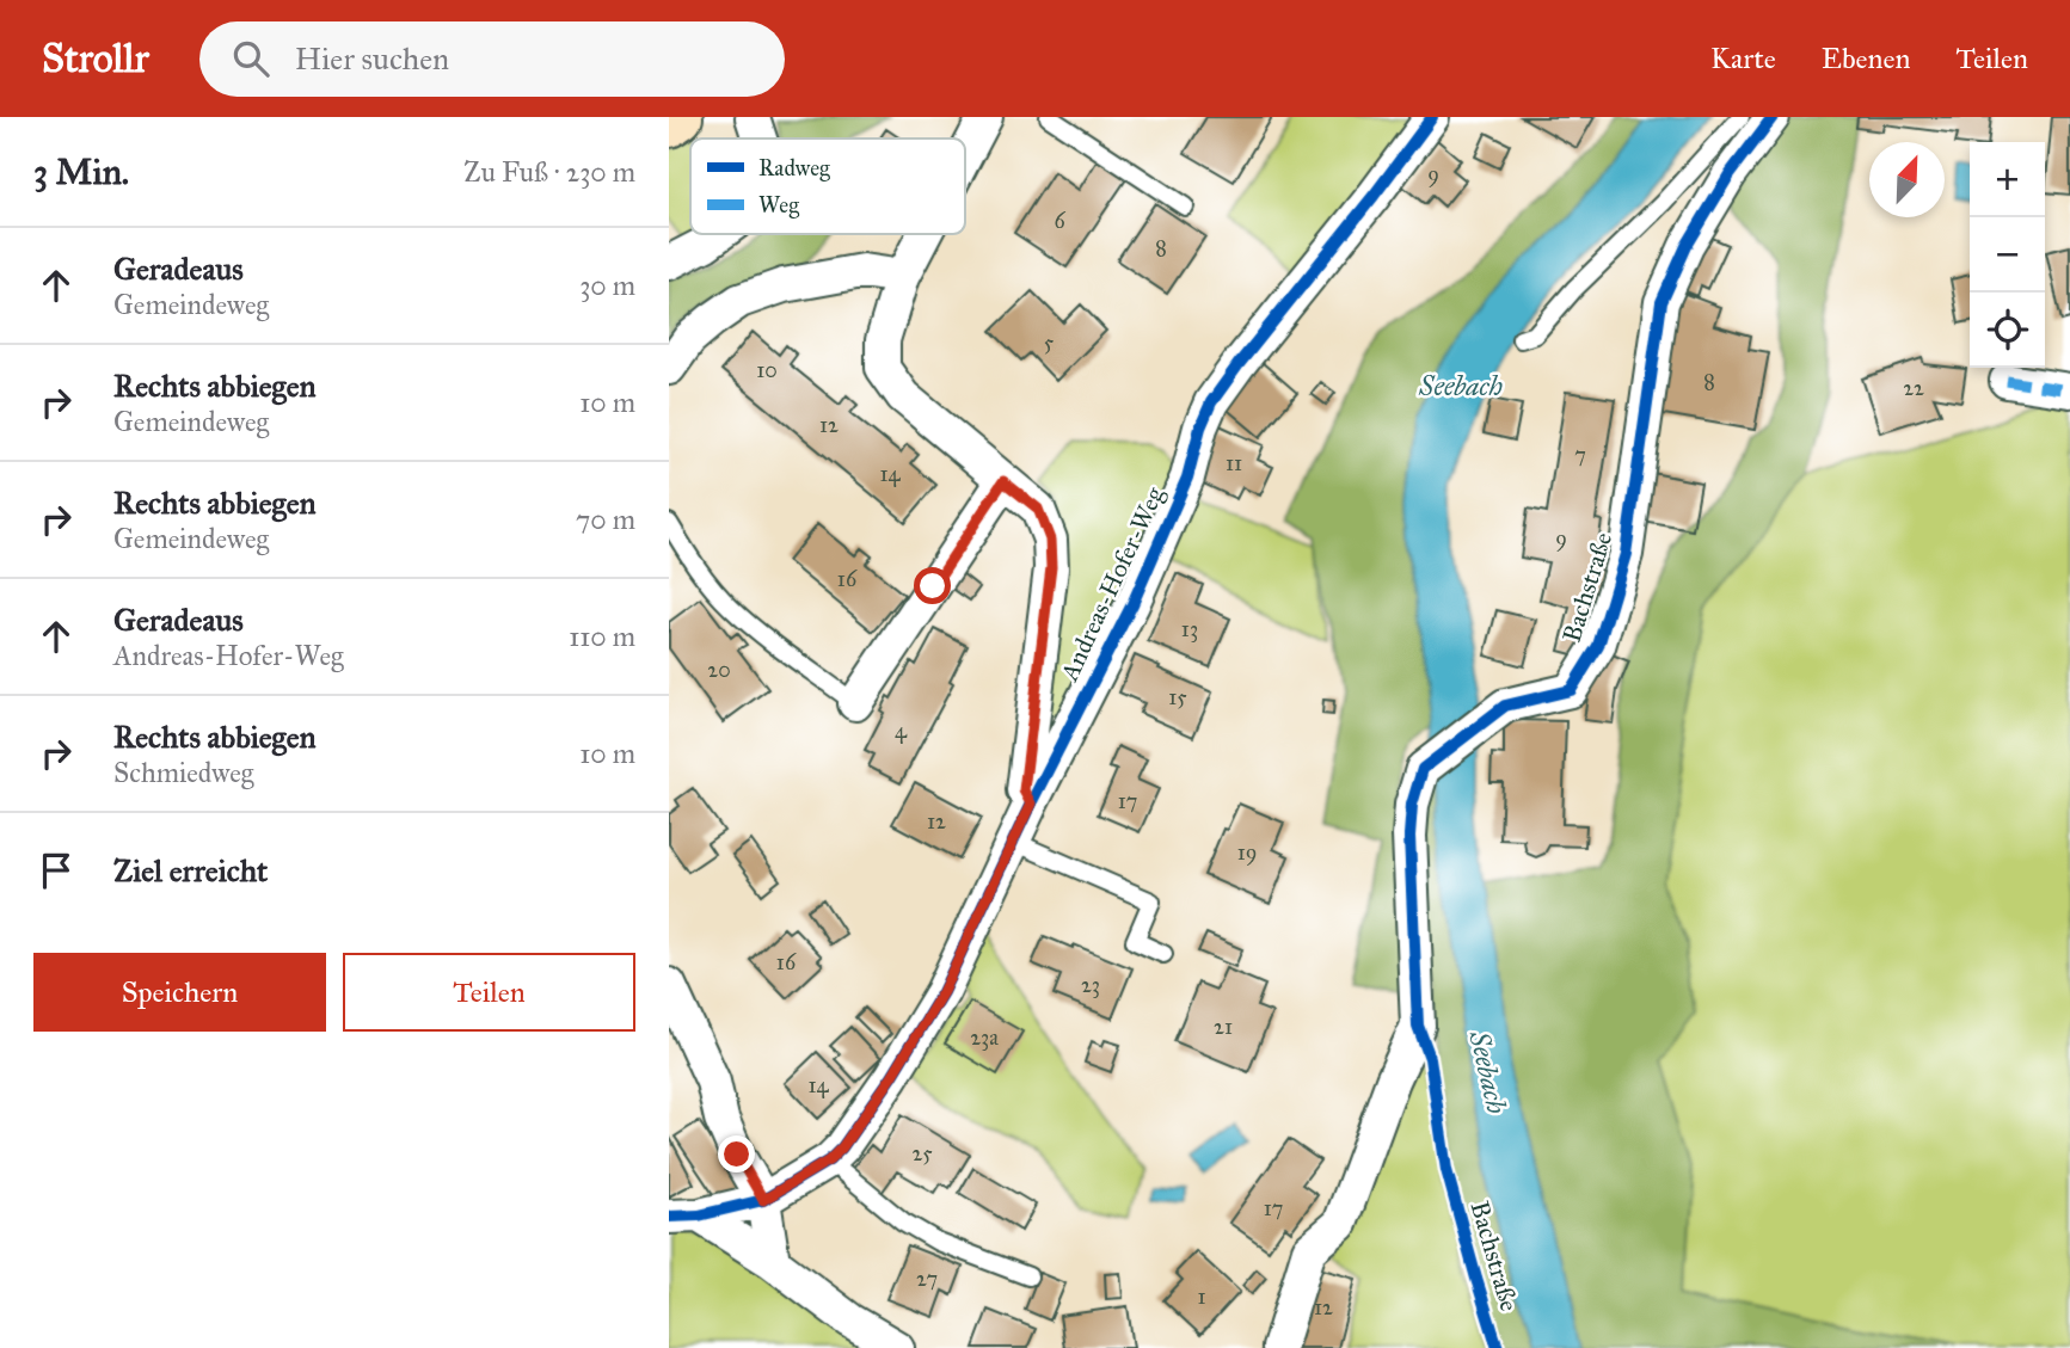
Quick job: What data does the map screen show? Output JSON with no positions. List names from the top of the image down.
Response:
{
  "streets": {
    "street": ["Andreas-Hofer-Weg", "Bachstraße"]
  },
  "water": ["Seebach"],
  "house_numbers": [
    "9",
    "6",
    "8",
    "5",
    "10",
    "8",
    "22",
    "12",
    "7",
    "11",
    "14",
    "9",
    "16",
    "13",
    "20",
    "15",
    "4",
    "17",
    "12",
    "19",
    "16",
    "23",
    "21",
    "23a",
    "14",
    "25",
    "17",
    "27",
    "1",
    "12"
  ],
  "legend": ["Radweg", "Weg"],
  "north": "top right",
  "page": {
    "header": "Strollr",
    "search": "Hier suchen",
    "nav": ["Karte", "Ebenen", "Teilen"],
    "heading": ["3 Min.", "Zu Fuß · 230 m"],
    "map_buttons": ["+", "−"],
    "list": [
      ["Geradeaus", "Gemeindeweg", "30 m"],
      ["Rechts abbiegen", "Gemeindeweg", "10 m"],
      ["Rechts abbiegen", "Gemeindeweg", "70 m"],
      ["Geradeaus", "Andreas-Hofer-Weg", "110 m"],
      ["Rechts abbiegen", "Schmiedweg", "10 m"],
      "Ziel erreicht"
    ],
    "buttons": ["Speichern", "Teilen"]
  }
}
